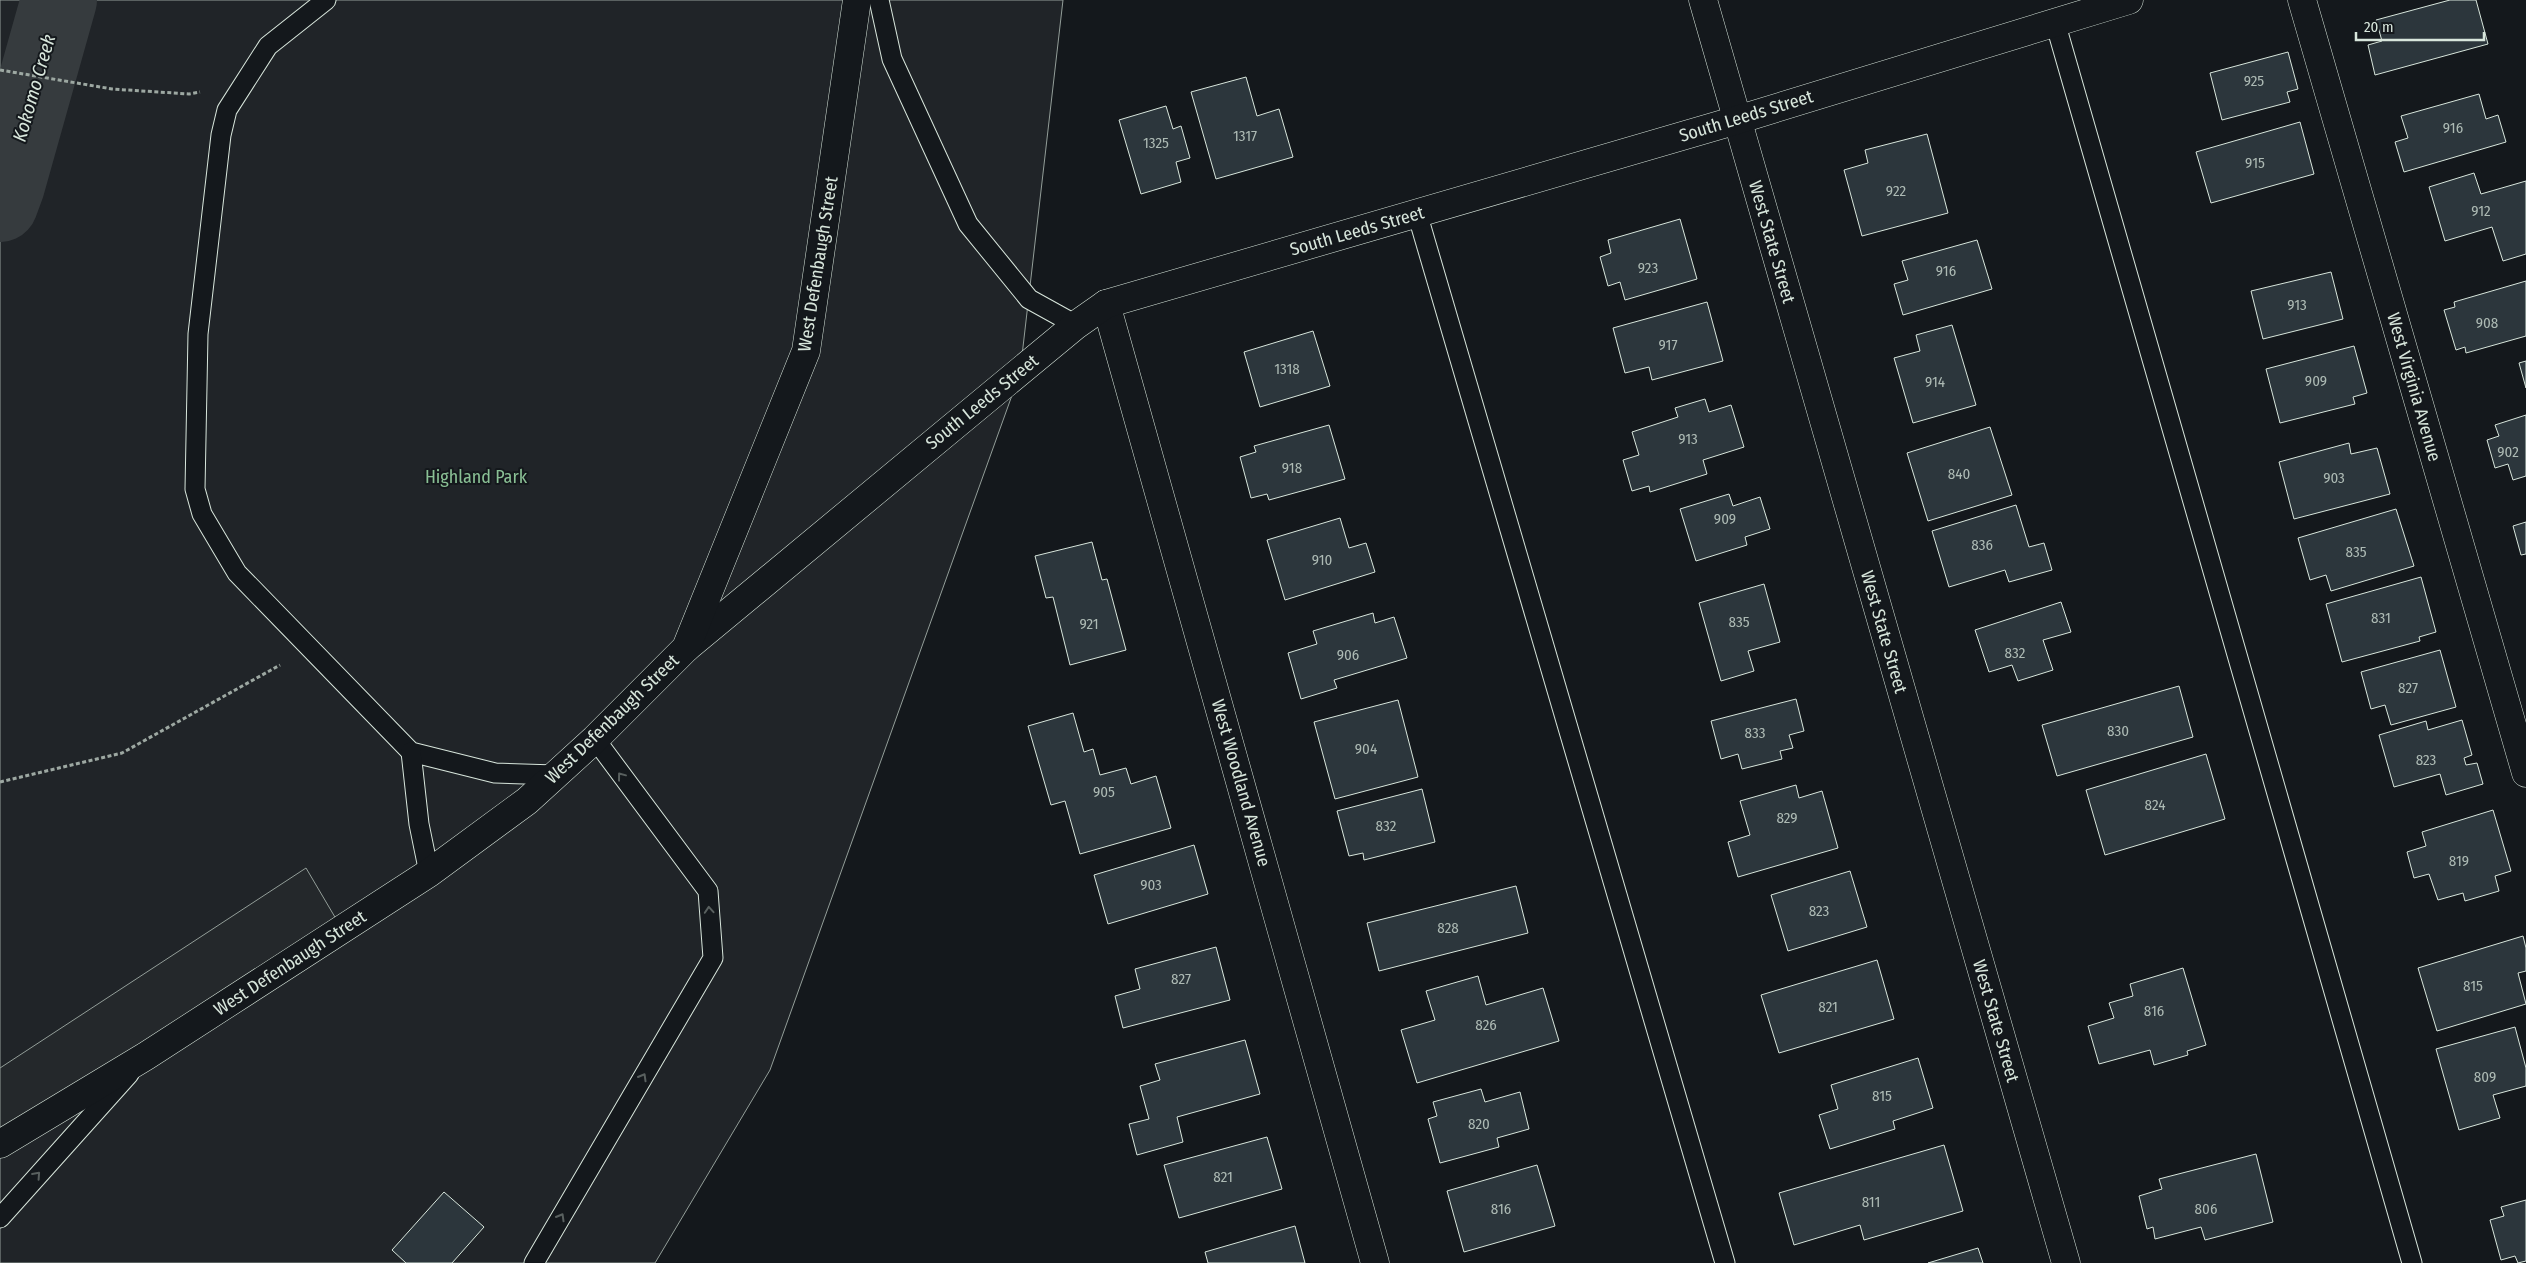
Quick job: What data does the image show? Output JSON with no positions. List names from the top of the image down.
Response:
{
  "streets": {
    "street": [
      "South Leeds Street",
      "West State Street",
      "West Defenbaugh Street",
      "West Virginia Avenue",
      "West Woodland Avenue"
    ]
  },
  "crossings": [
    ["South Leeds Street", "West State Street"],
    ["South Leeds Street", "West Defenbaugh Street"],
    ["South Leeds Street", "West Woodland Avenue"]
  ],
  "water": ["Kokomo Creek"],
  "parks": ["Highland Park"],
  "house_numbers": [
    "925",
    "916",
    "1317",
    "1325",
    "915",
    "922",
    "912",
    "923",
    "916",
    "913",
    "908",
    "917",
    "1318",
    "909",
    "914",
    "913",
    "902",
    "918",
    "840",
    "903",
    "909",
    "836",
    "835",
    "910",
    "831",
    "835",
    "921",
    "832",
    "906",
    "827",
    "830",
    "833",
    "904",
    "823",
    "905",
    "824",
    "829",
    "832",
    "819",
    "903",
    "823",
    "828",
    "827",
    "815",
    "821",
    "816",
    "826",
    "809",
    "815",
    "820",
    "821",
    "811",
    "816",
    "806"
  ],
  "scale_bar": "20 m"
}
